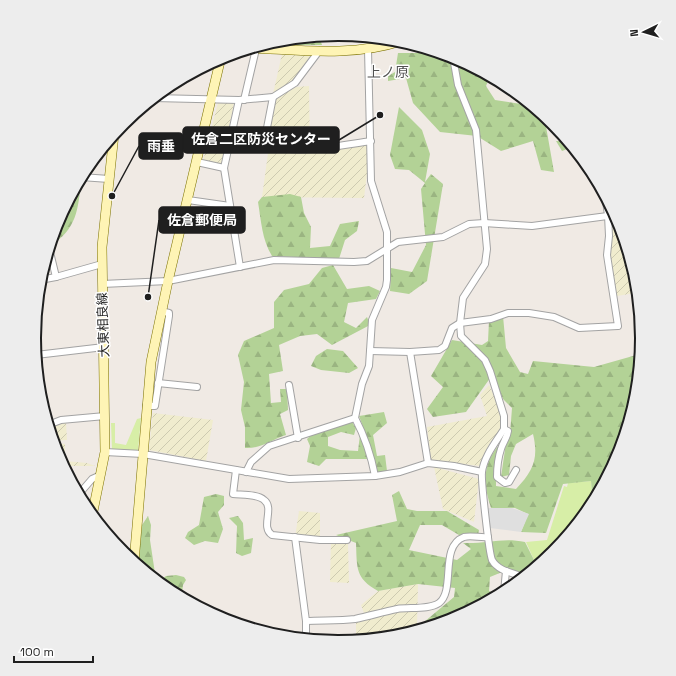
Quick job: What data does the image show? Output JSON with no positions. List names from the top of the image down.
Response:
{
  "streets": {
    "main road": ["大東相良線"]
  },
  "districts": ["上ノ原"],
  "places": ["佐倉二区防災センター", "雨垂", "佐倉郵便局"],
  "scale_bar": "100 m",
  "north": "left"
}
